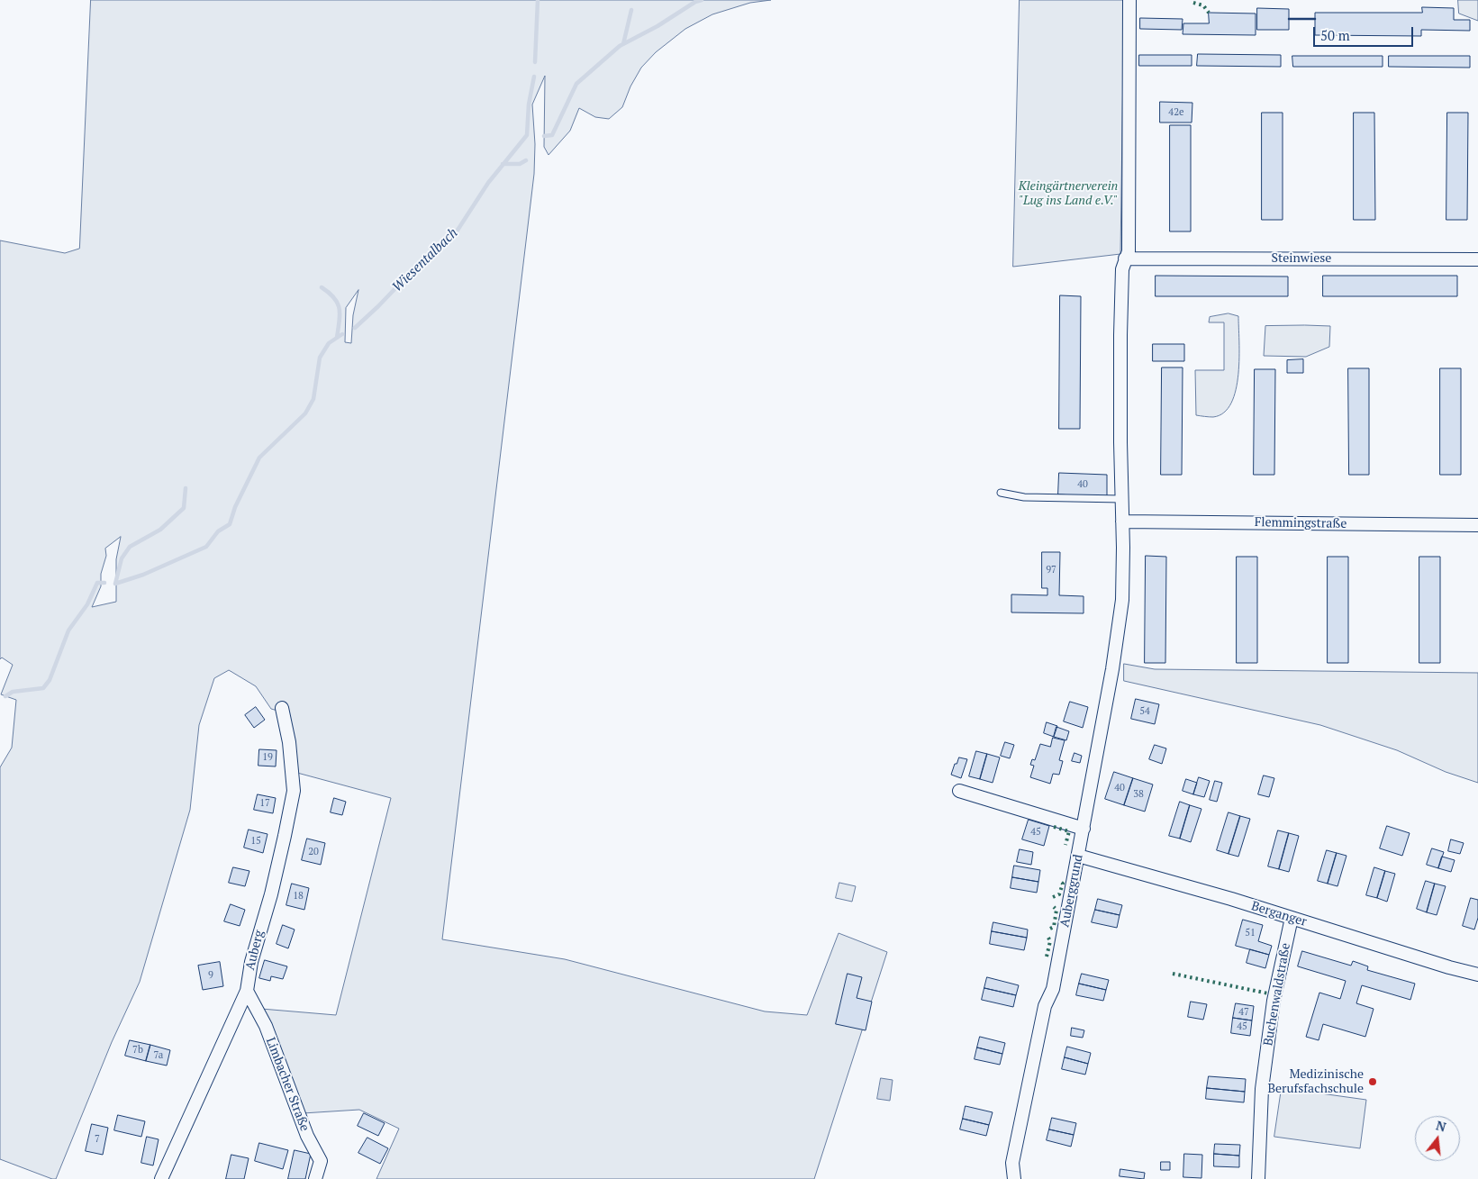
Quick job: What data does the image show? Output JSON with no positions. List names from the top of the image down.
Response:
{
  "streets": {
    "street": [
      "Steinwiese",
      "Flemmingstraße",
      "Auberggrund",
      "Berganger",
      "Auberg",
      "Buchenwaldstraße",
      "Limbacher Straße"
    ]
  },
  "crossings": [
    ["Flemmingstraße", "Auberggrund"],
    ["Auberggrund", "Berganger"],
    ["Berganger", "Buchenwaldstraße"],
    ["Auberg", "Limbacher Straße"]
  ],
  "water": ["Wiesentalbach"],
  "parks": ["Kleingärtnerverein \"Lug ins Land e.V.\""],
  "places": ["Medizinische Berufsfachschule"],
  "house_numbers": [
    "42e",
    "40",
    "97",
    "54",
    "19",
    "40",
    "38",
    "17",
    "45",
    "15",
    "20",
    "18",
    "51",
    "9",
    "47",
    "45",
    "7b",
    "7a",
    "7"
  ],
  "scale_bar": "50 m",
  "north": "top"
}
